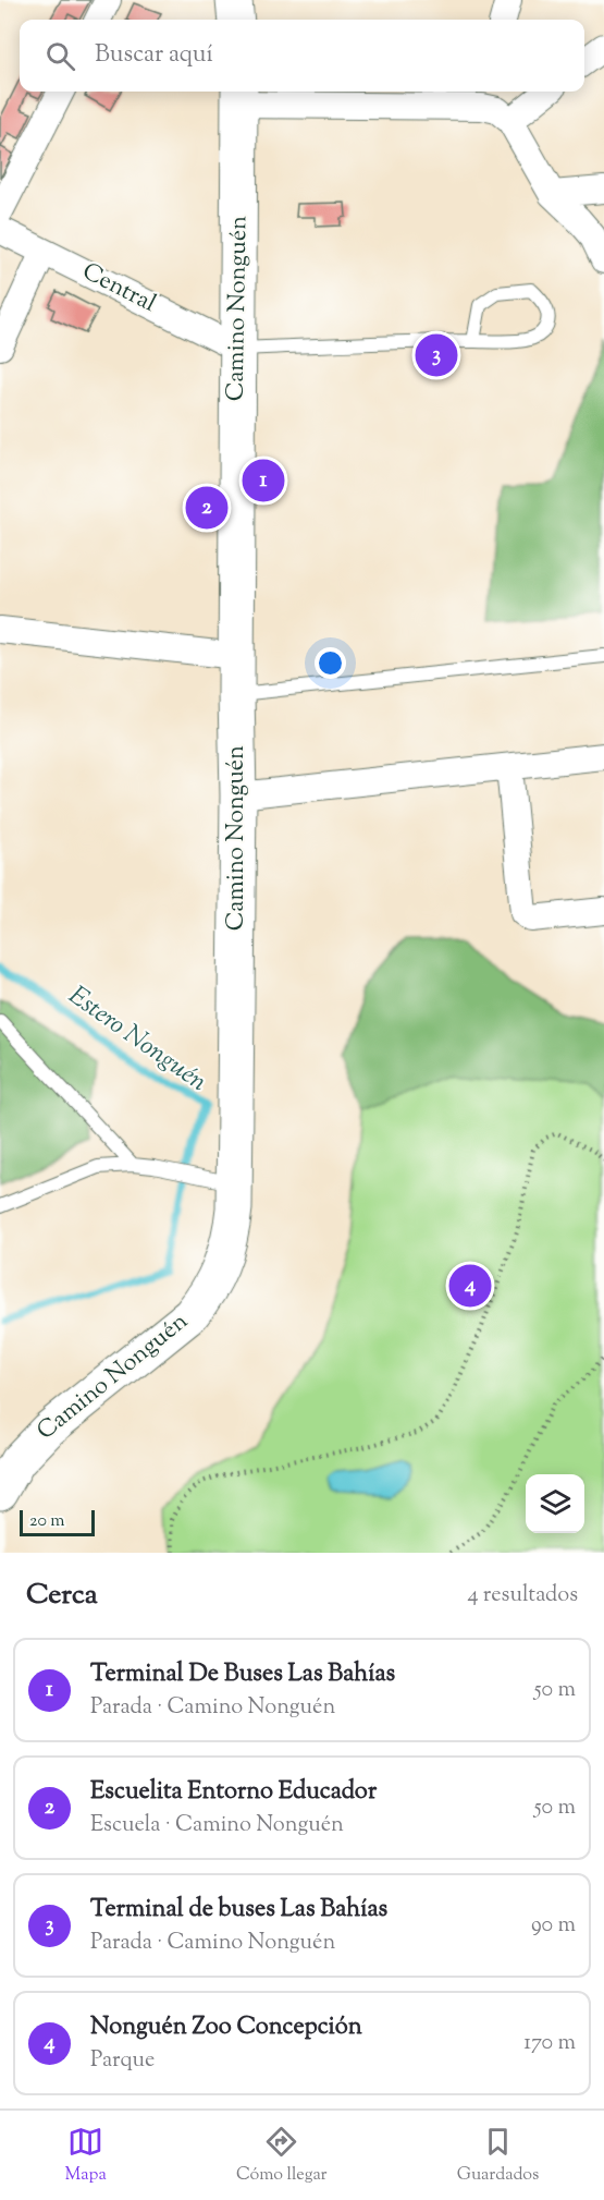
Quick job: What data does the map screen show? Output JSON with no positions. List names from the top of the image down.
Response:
{
  "streets": {
    "main road": ["Camino Nonguén"],
    "street": ["Central"]
  },
  "crossings": [
    ["Central", "Camino Nonguén"]
  ],
  "water": ["Estero Nonguén"],
  "scale_bar": "20 m",
  "page": {
    "search": "Buscar aquí",
    "pins": [
      "3",
      "1",
      "2",
      "4"
    ],
    "scale": "20 m",
    "heading": ["Cerca", "4 resultados"],
    "list": [
      {
        "mark": "1",
        "name": "Terminal De Buses Las Bahías",
        "note": "Parada · Camino Nonguén",
        "value": "50 m"
      },
      {
        "mark": "2",
        "name": "Escuelita Entorno Educador",
        "note": "Escuela · Camino Nonguén",
        "value": "50 m"
      },
      {
        "mark": "3",
        "name": "Terminal de buses Las Bahías",
        "note": "Parada · Camino Nonguén",
        "value": "90 m"
      },
      {
        "mark": "4",
        "name": "Nonguén Zoo Concepción",
        "note": "Parque",
        "value": "170 m"
      }
    ],
    "nav": ["Mapa", "Cómo llegar", "Guardados"]
  }
}
